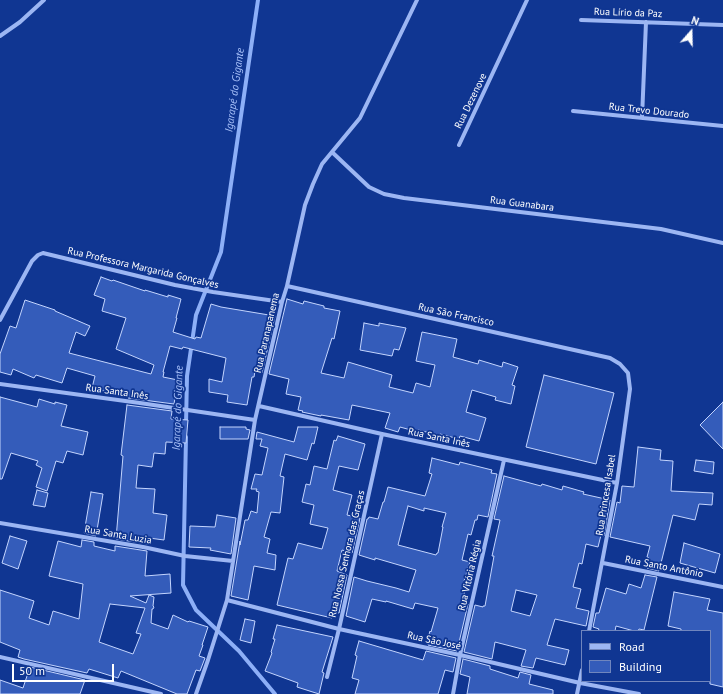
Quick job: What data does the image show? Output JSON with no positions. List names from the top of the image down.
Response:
{
  "streets": {
    "street": [
      "Rua Lírio da Paz",
      "Rua Dezenove",
      "Rua Trevo Dourado",
      "Rua Guanabara",
      "Rua Professora Margarida Gonçalves",
      "Rua São Francisco",
      "Rua Paranapanema",
      "Rua Santa Inês",
      "Rua Princesa Isabel",
      "Rua Santa Luzia",
      "Rua Nossa Senhora das Graças",
      "Rua Santo Antônio",
      "Rua Vitória Régia",
      "Rua São José"
    ]
  },
  "crossings": [
    ["Rua Guanabara", "Rua Paranapanema"],
    ["Rua Professora Margarida Gonçalves", "Rua Paranapanema"],
    ["Rua São Francisco", "Rua Paranapanema"],
    ["Rua São Francisco", "Rua Princesa Isabel"],
    ["Rua Paranapanema", "Rua Santa Inês"],
    ["Rua Paranapanema", "Rua Santa Luzia"],
    ["Rua Paranapanema", "Rua São José"],
    ["Rua Santa Inês", "Rua Princesa Isabel"],
    ["Rua Santa Inês", "Rua Nossa Senhora das Graças"],
    ["Rua Santa Inês", "Rua Vitória Régia"],
    ["Rua Princesa Isabel", "Rua Santo Antônio"],
    ["Rua Nossa Senhora das Graças", "Rua São José"],
    ["Rua Vitória Régia", "Rua São José"]
  ],
  "water": ["Igarapé do Gigante"],
  "legend": ["Road", "Building"],
  "scale_bar": "50 m",
  "north": "top"
}
